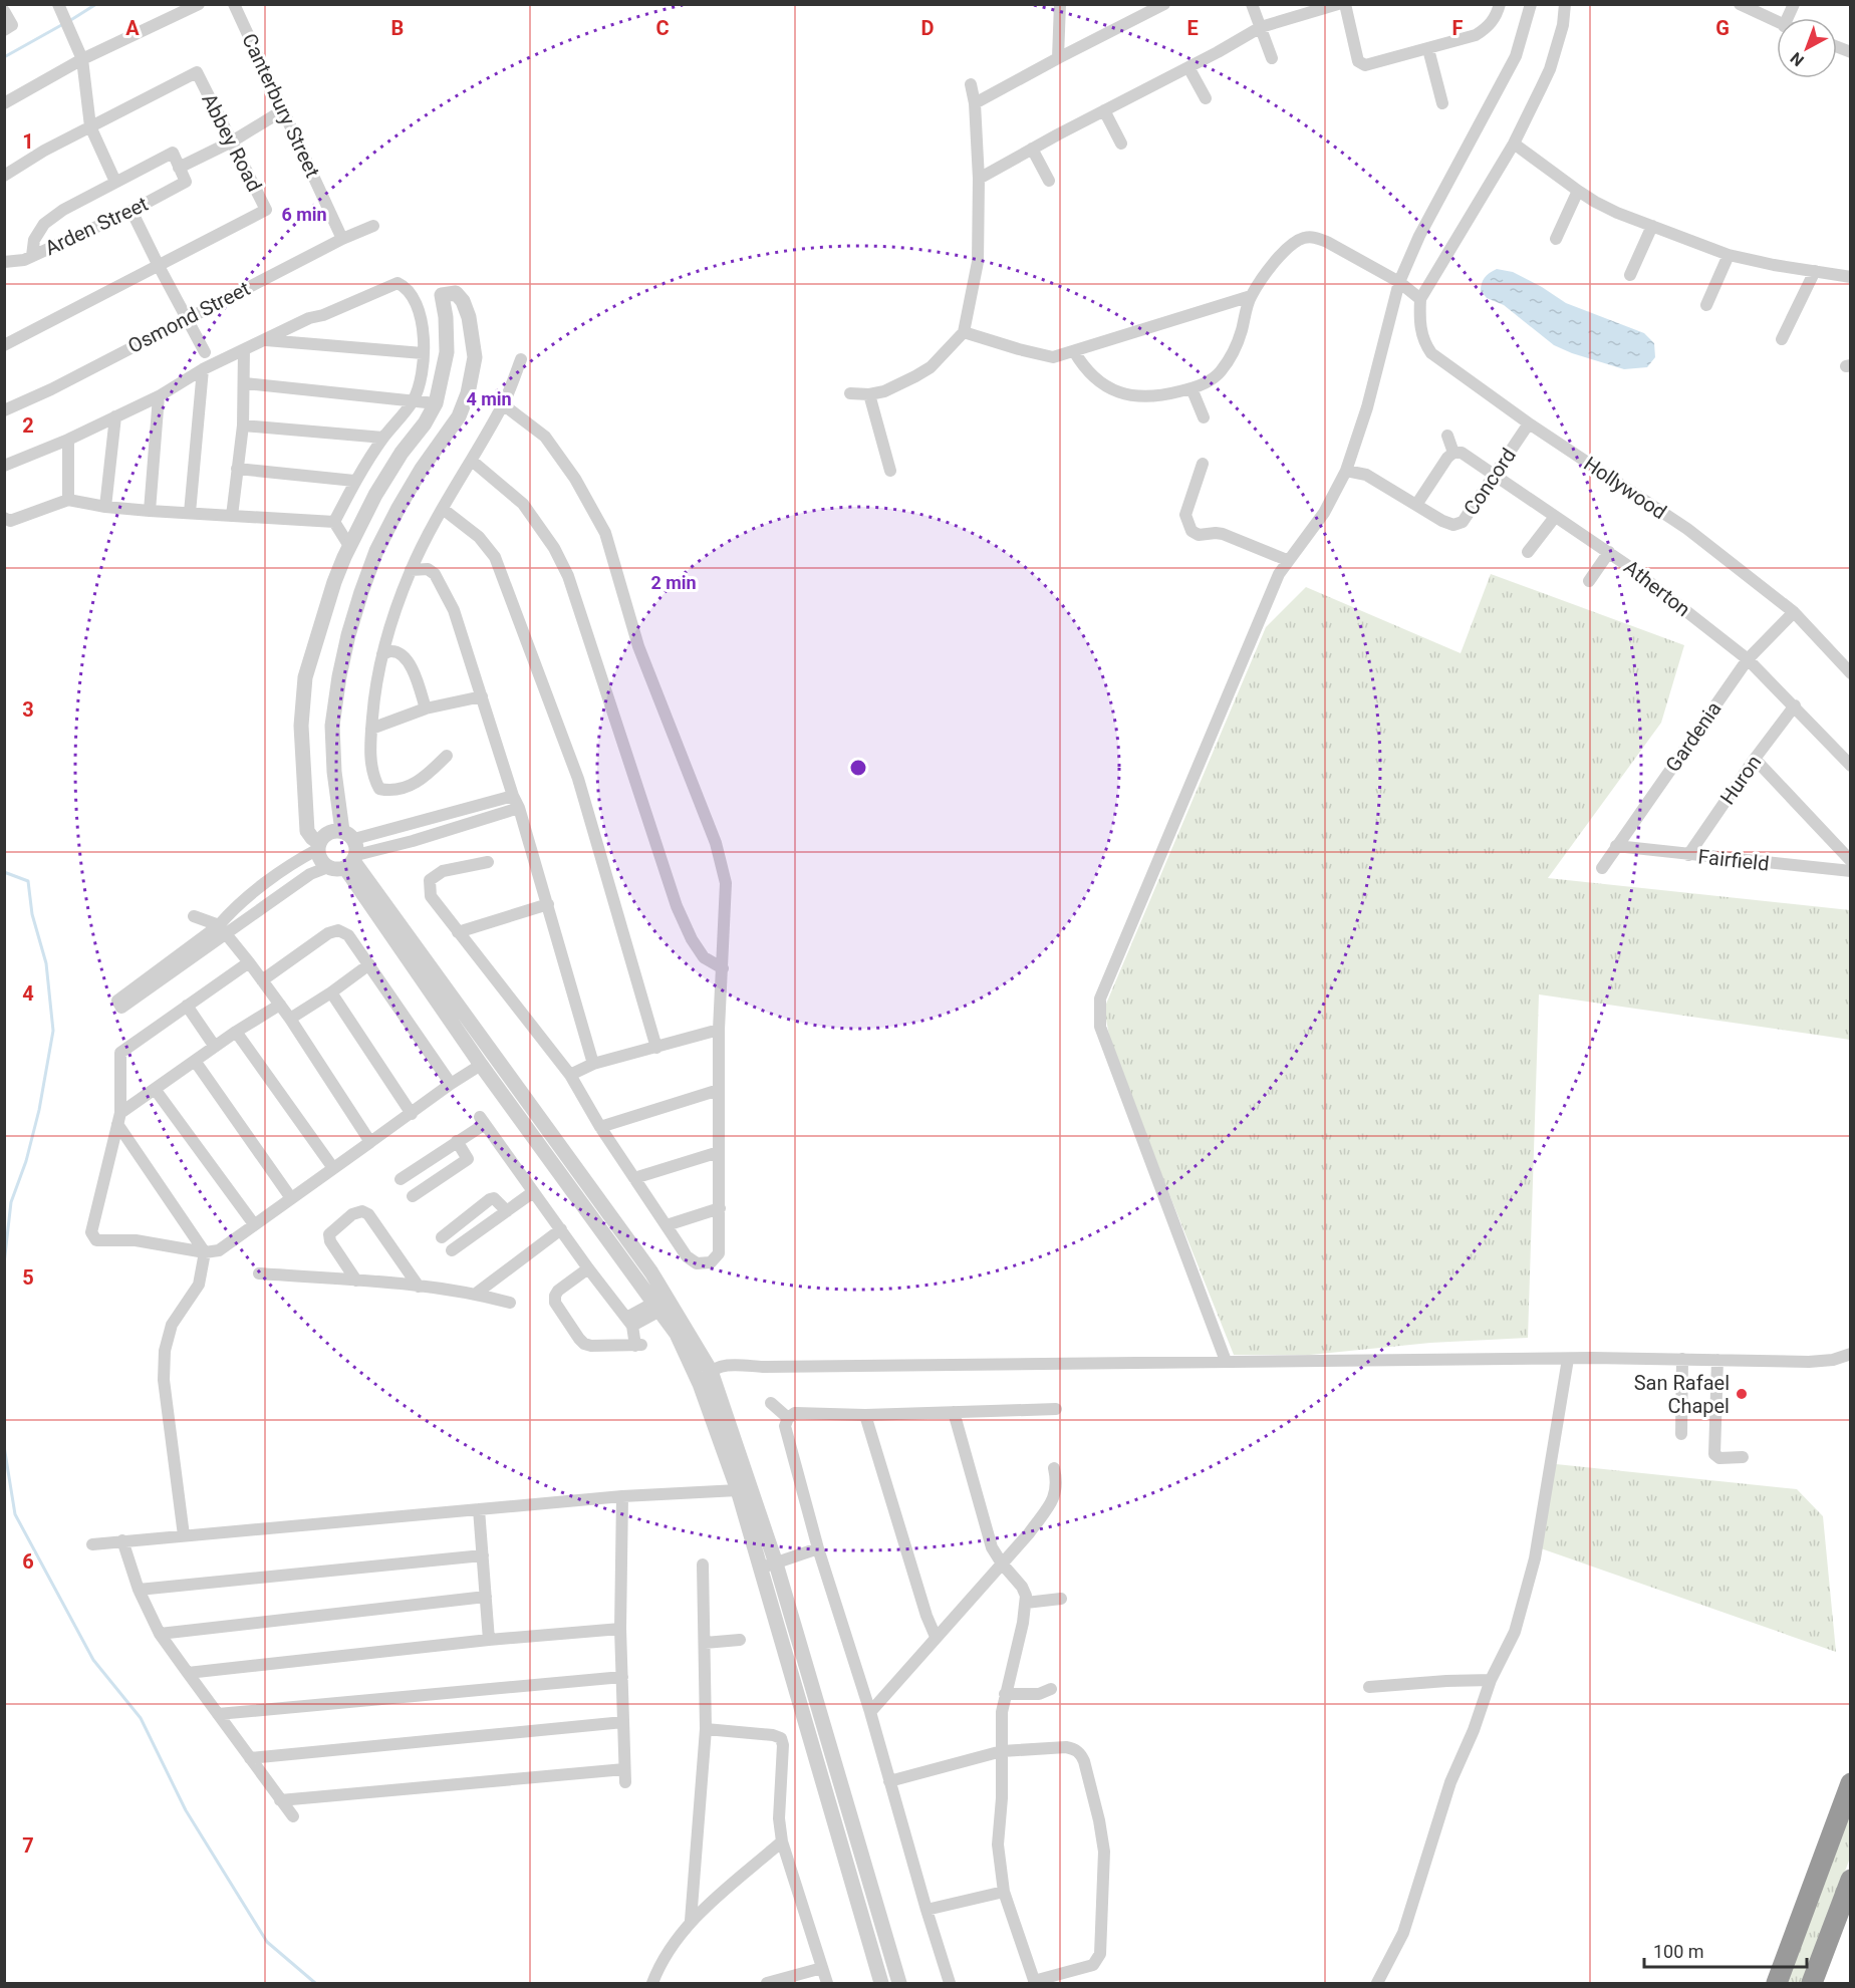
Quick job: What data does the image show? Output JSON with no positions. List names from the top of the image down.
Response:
{
  "streets": {
    "street": [
      "Canterbury Street",
      "Abbey Road",
      "Arden Street",
      "Osmond Street",
      "Concord",
      "Hollywood",
      "Atherton",
      "Gardenia",
      "Huron",
      "Fairfield"
    ]
  },
  "crossings": [
    ["Canterbury Street", "Osmond Street"],
    ["Concord", "Hollywood"],
    ["Concord", "Atherton"],
    ["Hollywood", "Gardenia"],
    ["Atherton", "Gardenia"],
    ["Atherton", "Huron"],
    ["Gardenia", "Fairfield"],
    ["Huron", "Fairfield"]
  ],
  "places": ["San Rafael Chapel"],
  "scale_bar": "100 m",
  "north": "bottom left",
  "grid": {
    "columns": [
      "A",
      "B",
      "C",
      "D",
      "E",
      "F",
      "G"
    ],
    "rows": [
      "1",
      "2",
      "3",
      "4",
      "5",
      "6",
      "7"
    ]
  },
  "rings": ["6 min", "4 min", "2 min"]
}
